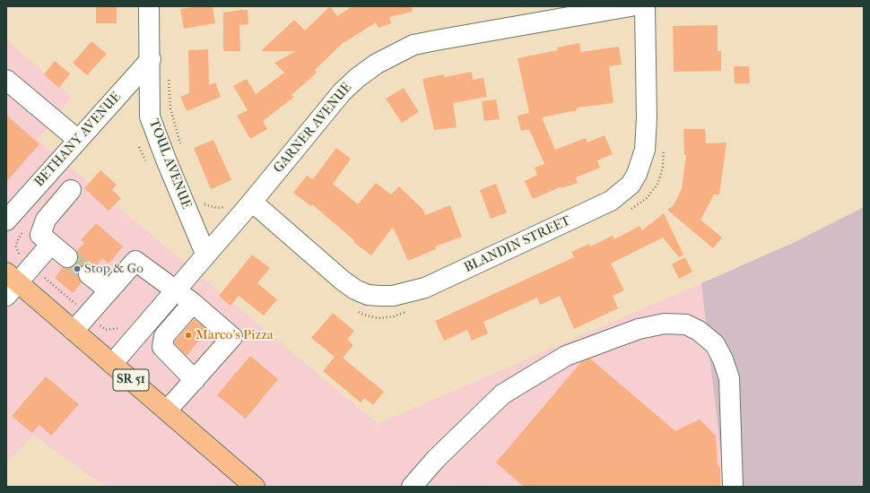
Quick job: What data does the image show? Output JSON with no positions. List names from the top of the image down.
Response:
{
  "streets": {
    "main road": ["SR 51"],
    "street": [
      "GARNER AVENUE",
      "BETHANY AVENUE",
      "TOUL AVENUE",
      "BLANDIN STREET"
    ]
  },
  "crossings": [
    ["GARNER AVENUE", "TOUL AVENUE"],
    ["GARNER AVENUE", "BLANDIN STREET"],
    ["GARNER AVENUE", "SR 51"],
    ["BETHANY AVENUE", "TOUL AVENUE"]
  ],
  "places": ["Stop & Go", "Marco's Pizza"]
}
